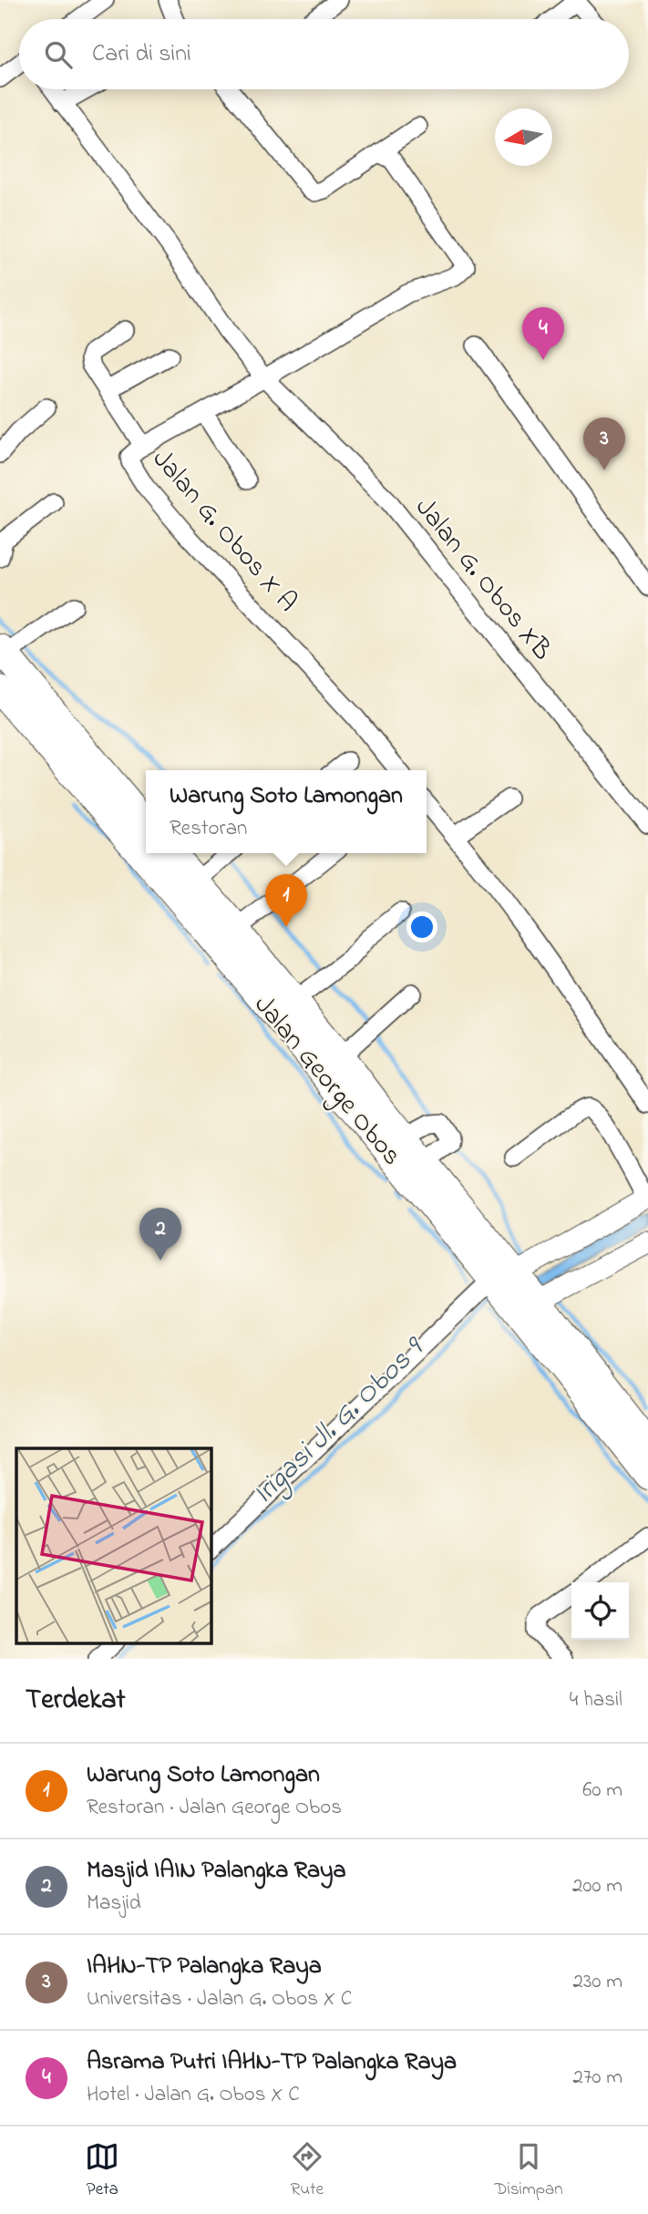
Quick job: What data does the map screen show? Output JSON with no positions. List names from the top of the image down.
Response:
{
  "streets": {
    "main road": ["Jalan George Obos"],
    "street": ["Jalan G. Obos X A", "Jalan G. Obos XB"]
  },
  "crossings": [
    ["Jalan G. Obos X A", "Jalan G. Obos XB"]
  ],
  "water": ["Irigasi Jl. G. Obos 9"],
  "north": "left",
  "page": {
    "search": "Cari di sini",
    "pins": [
      "4",
      "3",
      "1",
      "2"
    ],
    "popup": ["Warung Soto Lamongan", "Restoran"],
    "heading": ["Terdekat", "4 hasil"],
    "list": [
      {
        "mark": "1",
        "name": "Warung Soto Lamongan",
        "note": "Restoran · Jalan George Obos",
        "value": "60 m"
      },
      {
        "mark": "2",
        "name": "Masjid IAIN Palangka Raya",
        "note": "Masjid",
        "value": "200 m"
      },
      {
        "mark": "3",
        "name": "IAHN-TP Palangka Raya",
        "note": "Universitas · Jalan G. Obos X C",
        "value": "230 m"
      },
      {
        "mark": "4",
        "name": "Asrama Putri IAHN-TP Palangka Raya",
        "note": "Hotel · Jalan G. Obos X C",
        "value": "270 m"
      }
    ],
    "nav": ["Peta", "Rute", "Disimpan"]
  }
}
